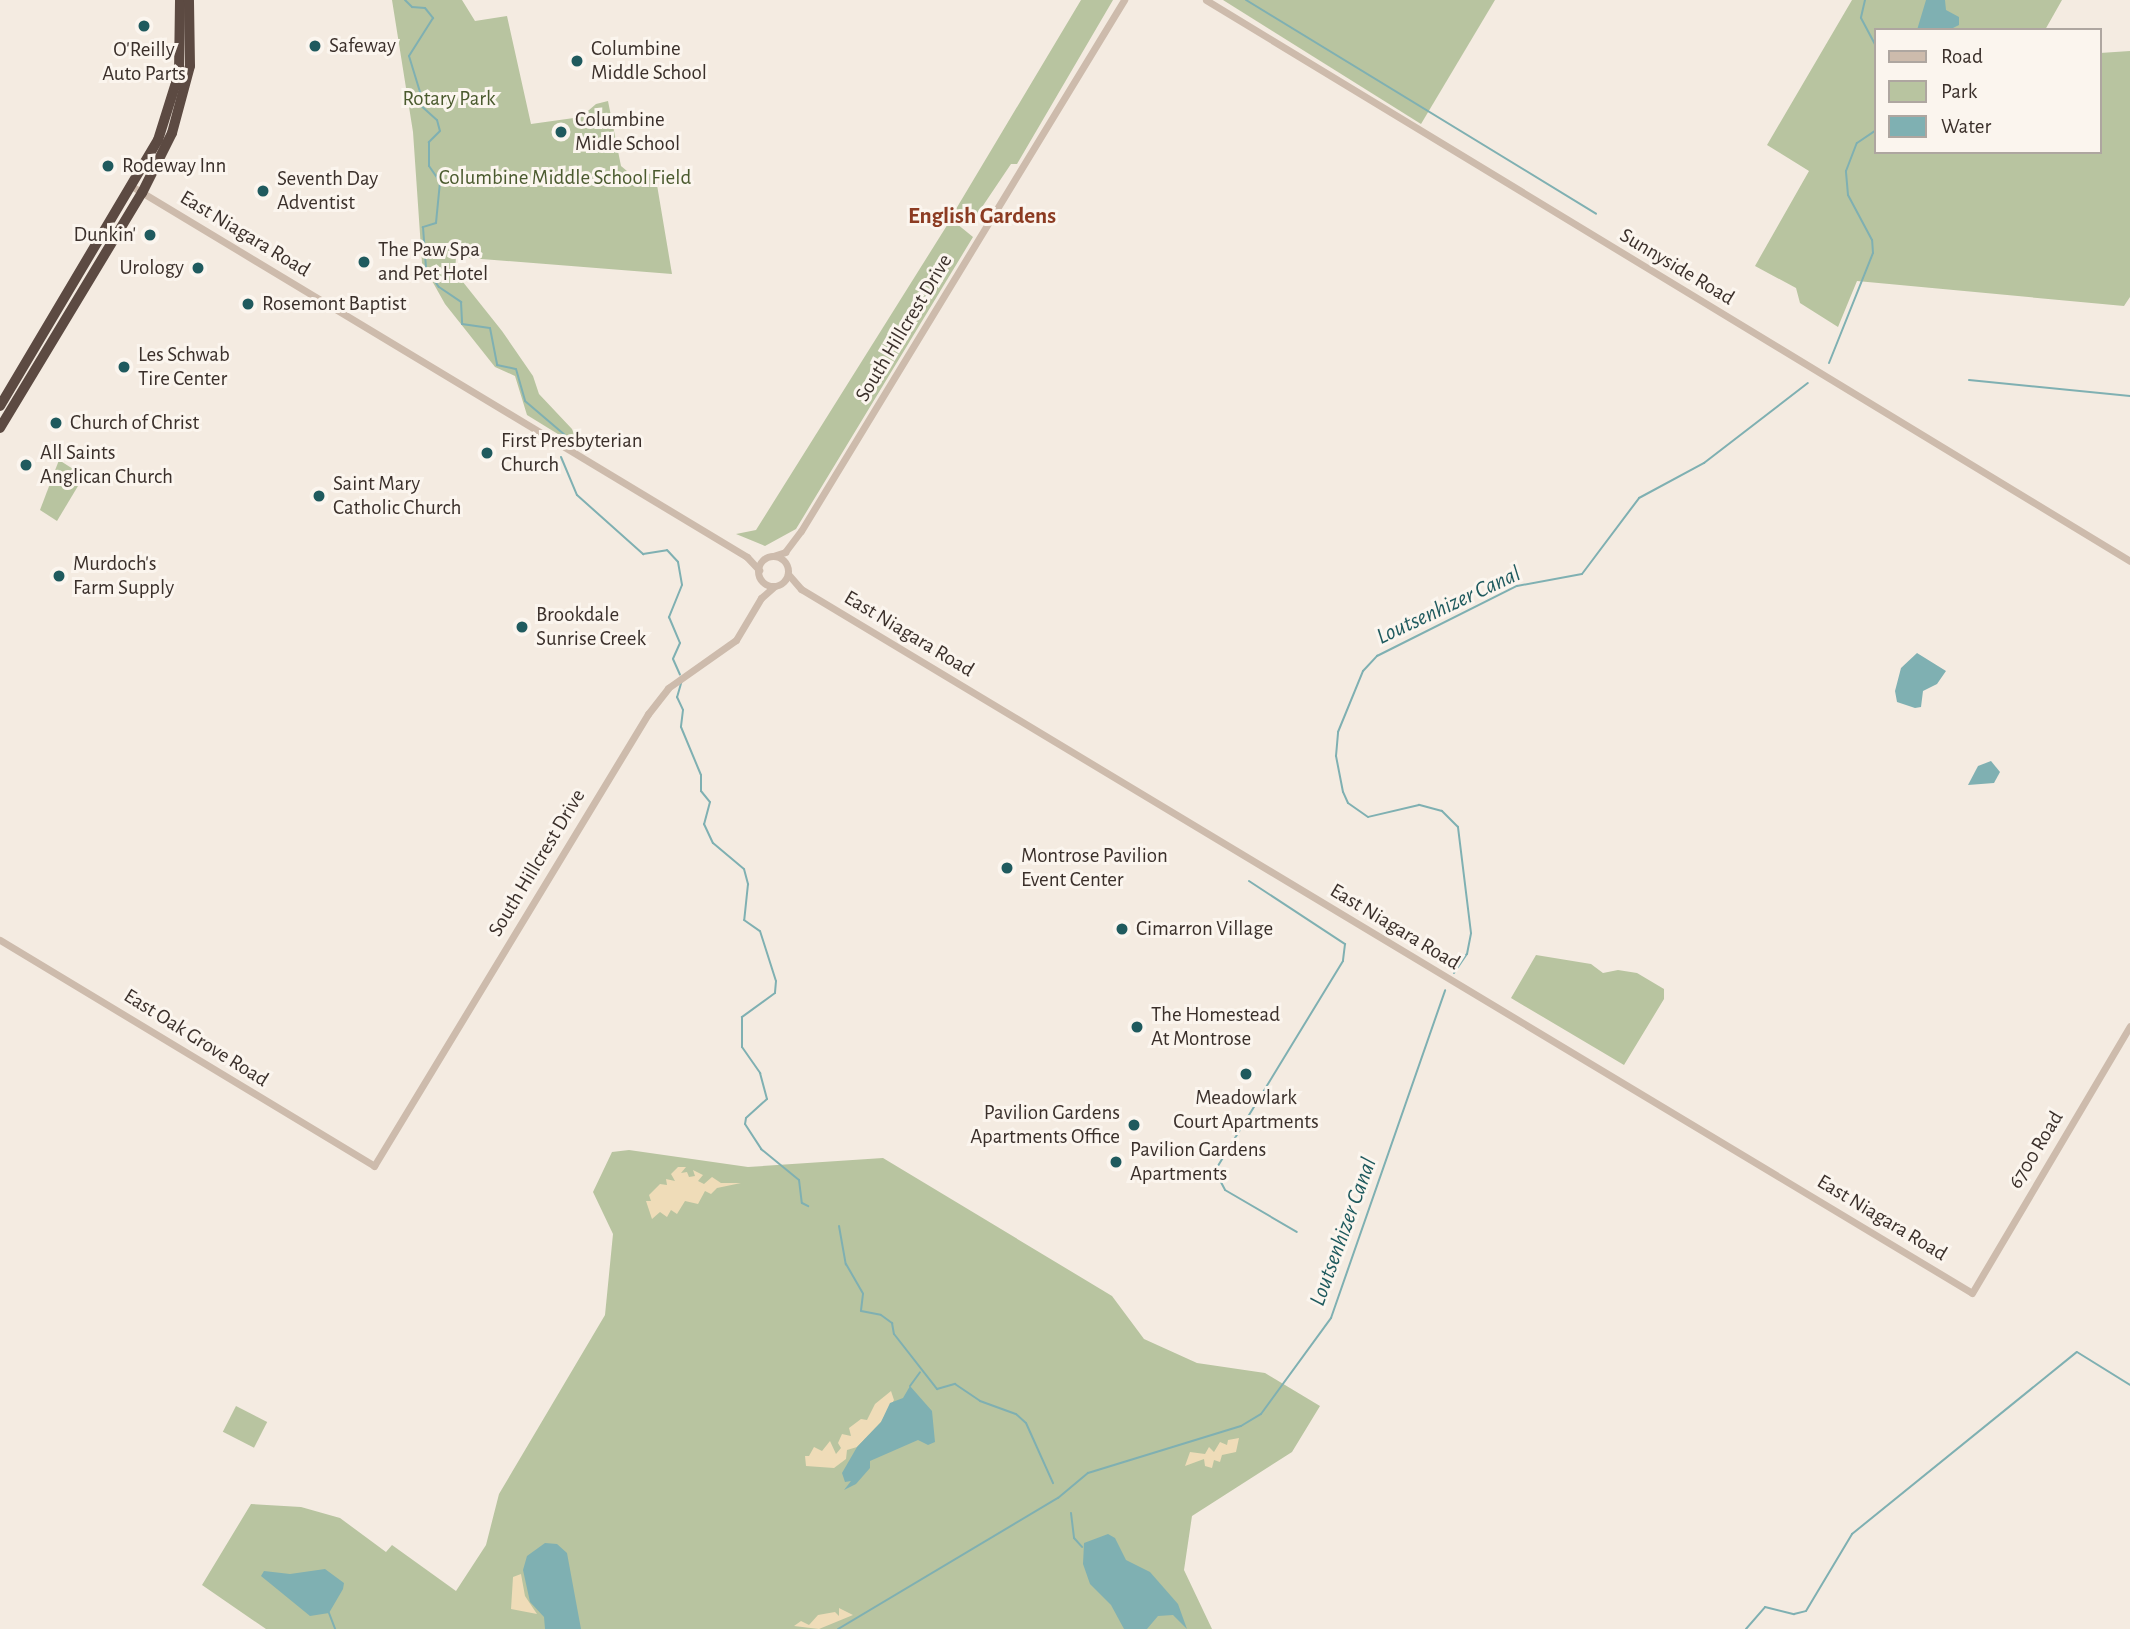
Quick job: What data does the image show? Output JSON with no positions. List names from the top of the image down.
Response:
{
  "streets": {
    "street": [
      "East Niagara Road",
      "Sunnyside Road",
      "South Hillcrest Drive",
      "East Oak Grove Road",
      "6700 Road"
    ]
  },
  "crossings": [
    ["East Niagara Road", "South Hillcrest Drive"],
    ["East Niagara Road", "6700 Road"],
    ["South Hillcrest Drive", "East Oak Grove Road"]
  ],
  "districts": ["English Gardens"],
  "water": ["Loutsenhizer Canal"],
  "parks": ["Rotary Park", "Columbine Middle School Field"],
  "places": [
    "O'Reilly Auto Parts",
    "Safeway",
    "Columbine Middle School",
    "Columbine Midle School",
    "Rodeway Inn",
    "Seventh Day Adventist",
    "Dunkin'",
    "The Paw Spa and Pet Hotel",
    "Urology",
    "Rosemont Baptist",
    "Les Schwab Tire Center",
    "Church of Christ",
    "First Presbyterian Church",
    "All Saints Anglican Church",
    "Saint Mary Catholic Church",
    "Murdoch's Farm Supply",
    "Brookdale Sunrise Creek",
    "Montrose Pavilion Event Center",
    "Cimarron Village",
    "The Homestead At Montrose",
    "Meadowlark Court Apartments",
    "Pavilion Gardens Apartments Office",
    "Pavilion Gardens Apartments"
  ],
  "legend": ["Road", "Park", "Water"]
}
